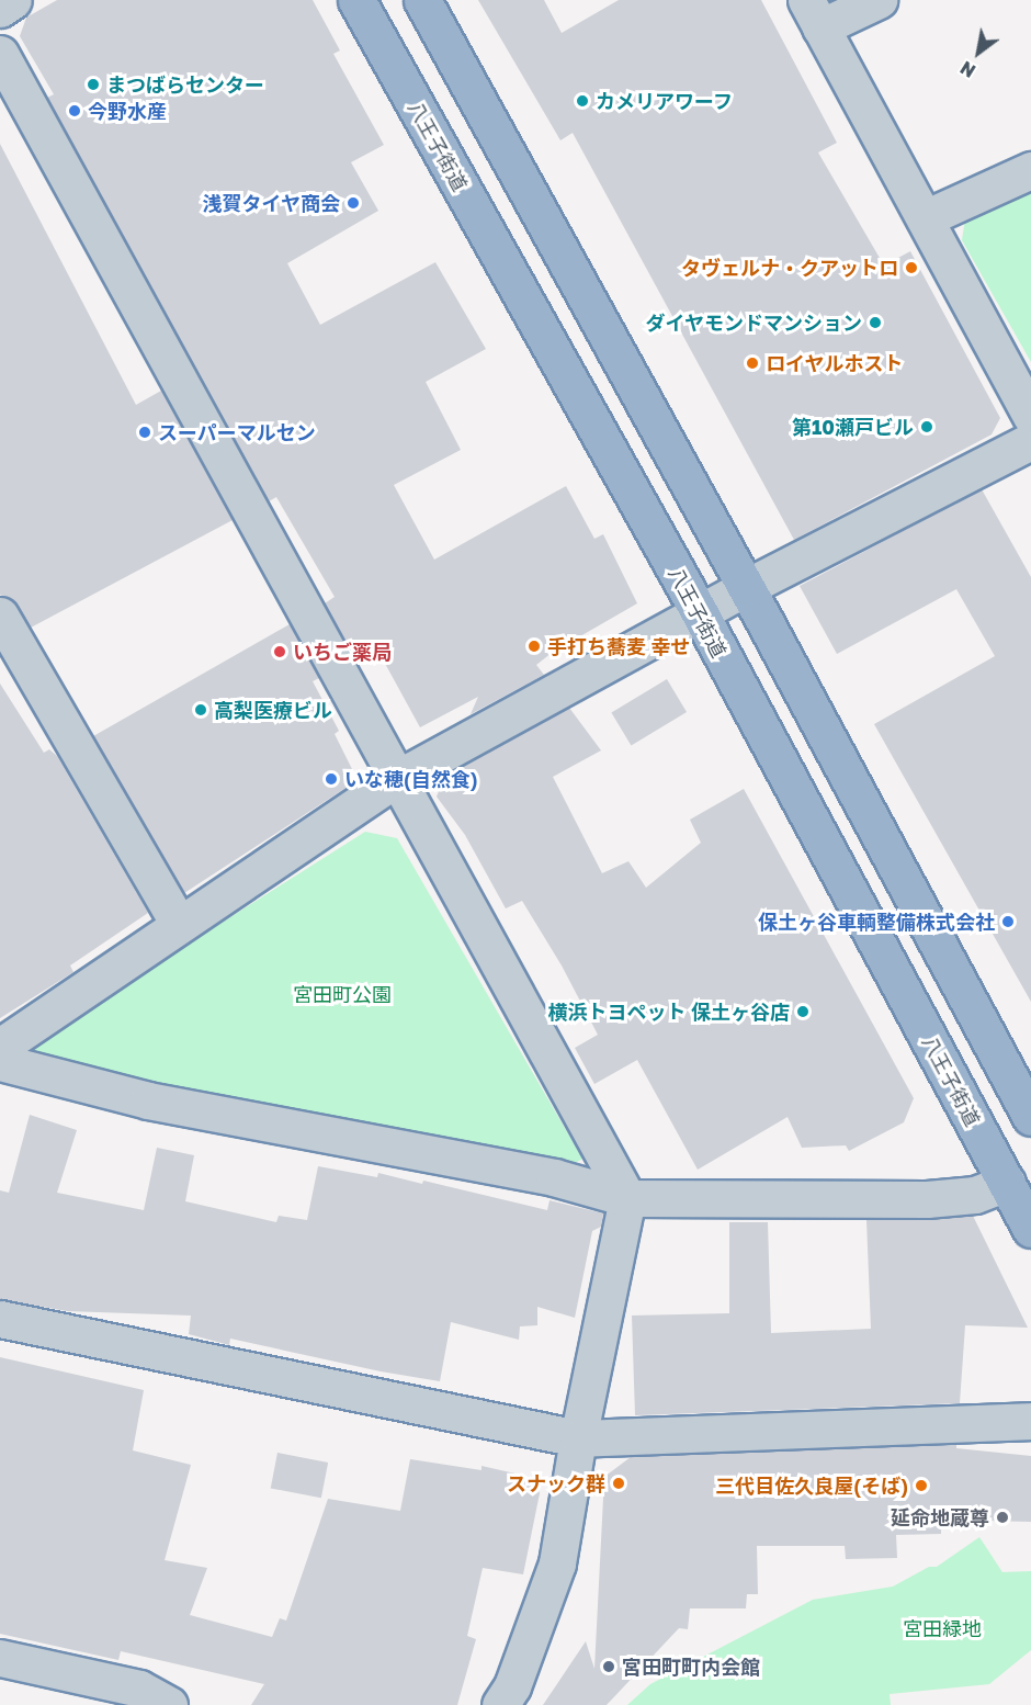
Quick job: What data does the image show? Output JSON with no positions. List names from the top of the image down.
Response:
{
  "streets": {
    "highway": ["八王子街道"]
  },
  "parks": ["宮田町公園", "宮田緑地"],
  "places": [
    "まつばらセンター",
    "カメリアワーフ",
    "今野水産",
    "浅賀タイヤ商会",
    "タヴェルナ・クアットロ",
    "ダイヤモンドマンション",
    "ロイヤルホスト",
    "第10瀬戸ビル",
    "スーパーマルセン",
    "手打ち蕎麦 幸せ",
    "いちご薬局",
    "高梨医療ビル",
    "いな穂(自然食)",
    "保土ヶ谷車輌整備株式会社",
    "横浜トヨペット 保土ヶ谷店",
    "スナック群",
    "三代目佐久良屋(そば)",
    "延命地蔵尊",
    "宮田町町内会館"
  ],
  "north": "bottom left"
}
